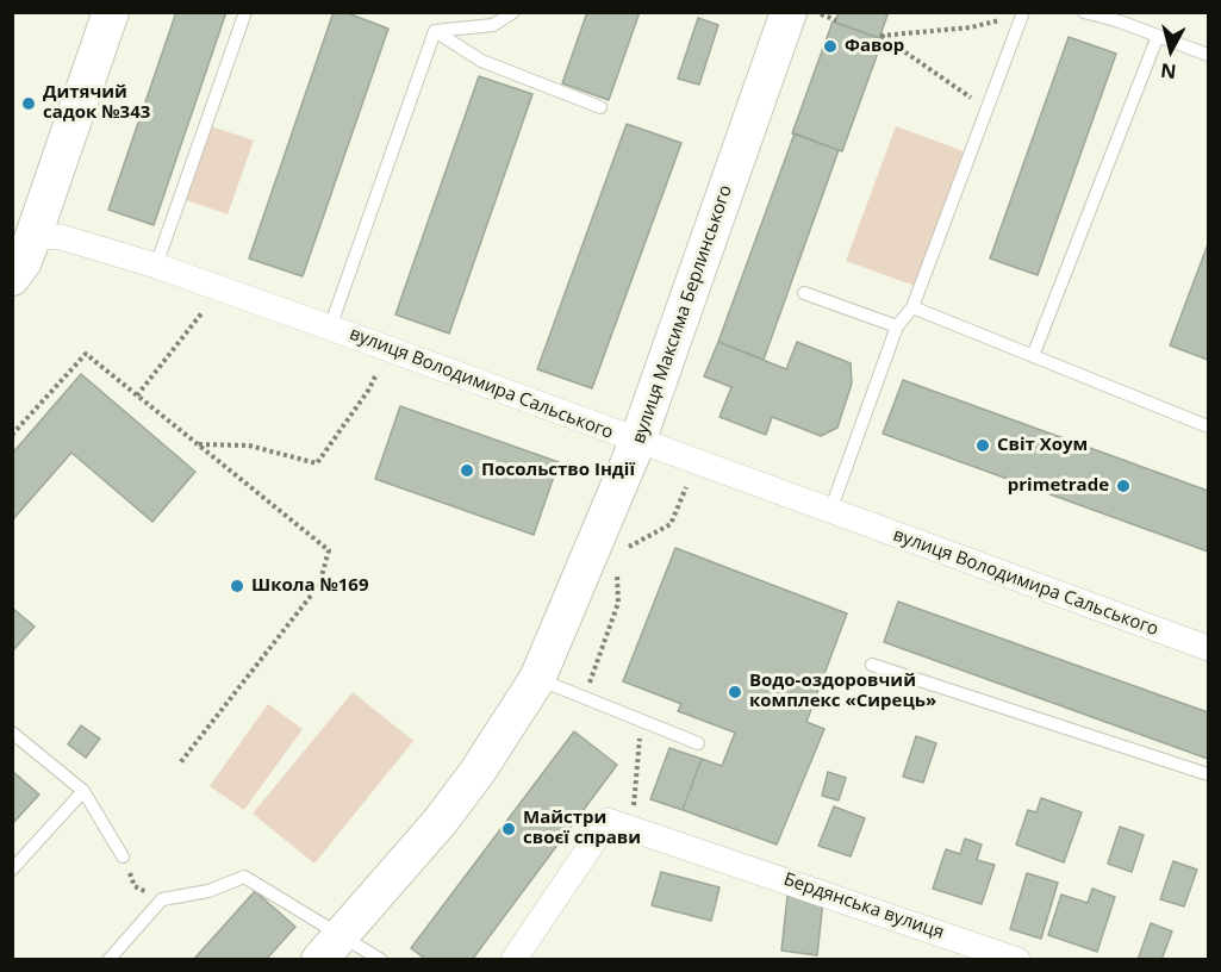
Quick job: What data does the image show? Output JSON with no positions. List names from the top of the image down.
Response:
{
  "streets": {
    "street": ["вулиця Максима Берлинського", "вулиця Володимира Сальського", "Бердянська вулиця"]
  },
  "crossings": [
    ["вулиця Максима Берлинського", "вулиця Володимира Сальського"]
  ],
  "places": [
    "Фавор",
    "Дитячий садок №343",
    "Світ Хоум",
    "Посольство Індії",
    "primetrade",
    "Школа №169",
    "Водо-оздоровчий комплекс «Сирець»",
    "Майстри своєї справи"
  ],
  "north": "bottom"
}
